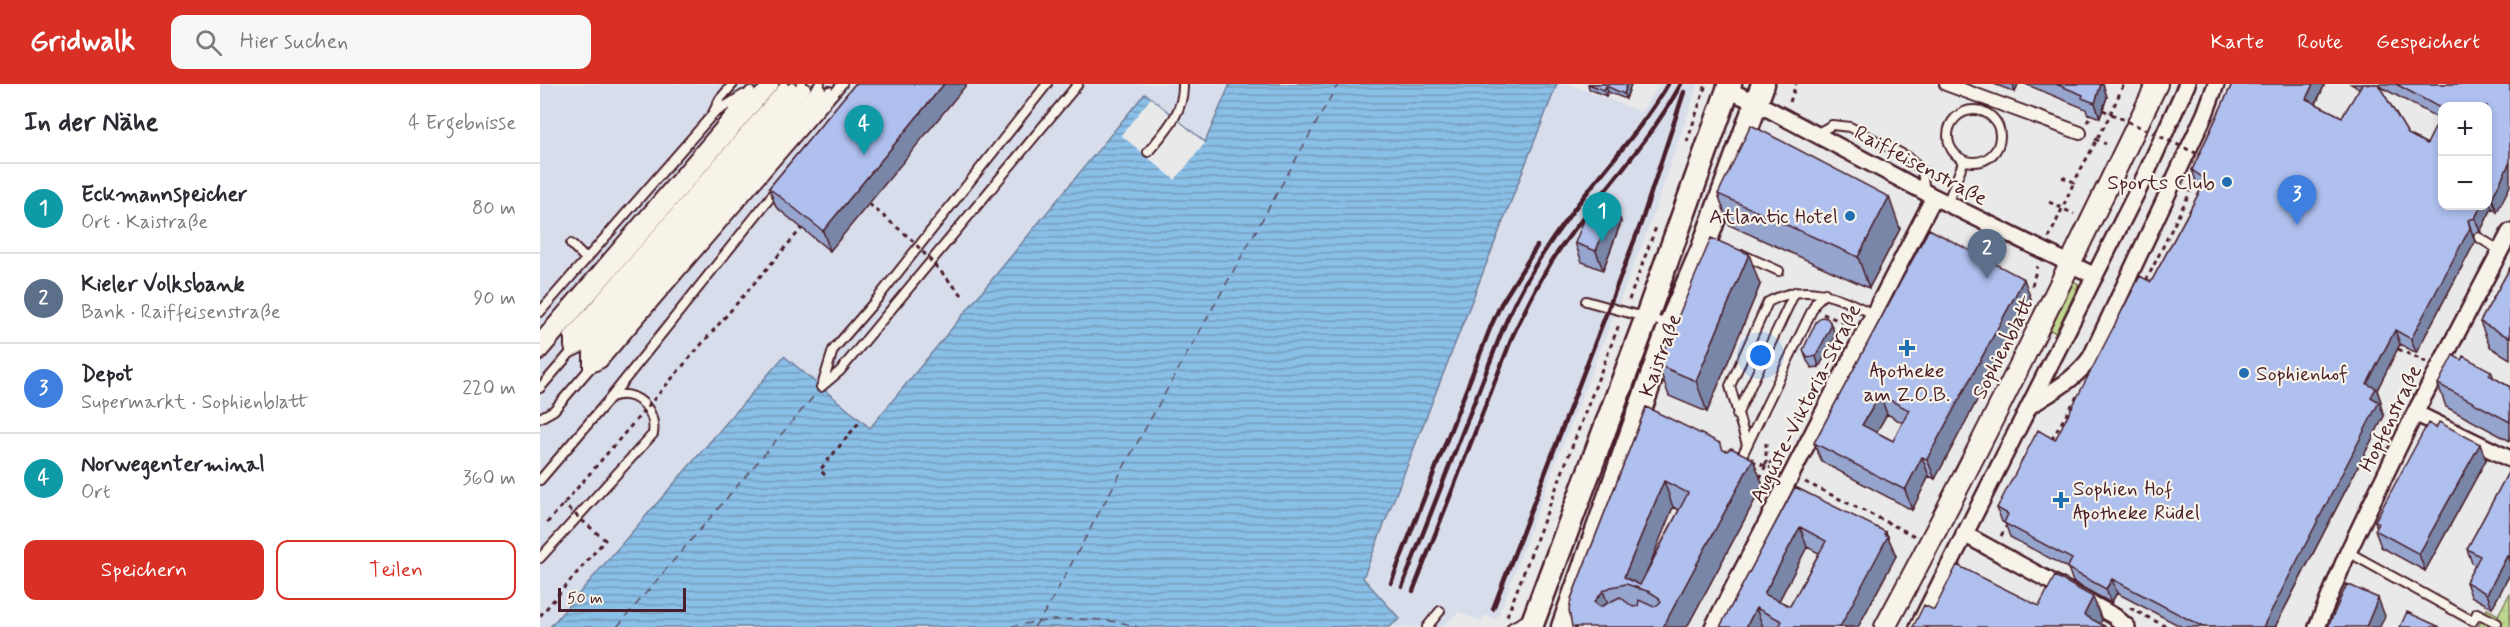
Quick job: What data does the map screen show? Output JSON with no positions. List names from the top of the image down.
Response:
{
  "streets": {
    "main road": ["Kaistraße"],
    "street": [
      "Raiffeisenstraße",
      "Sophienblatt",
      "Auguste-Viktoria-Straße",
      "Hopfenstraße"
    ]
  },
  "crossings": [
    ["Raiffeisenstraße", "Sophienblatt"],
    ["Raiffeisenstraße", "Kaistraße"],
    ["Raiffeisenstraße", "Auguste-Viktoria-Straße"]
  ],
  "places": {
    "other": ["Sports Club", "Atlantic Hotel", "Sophienhof"],
    "health": ["Apotheke am Z.O.B.", "Sophien Hof Apotheke Rüdel"]
  },
  "scale_bar": "50 m",
  "page": {
    "header": "Gridwalk",
    "search": "Hier suchen",
    "nav": ["Karte", "Route", "Gespeichert"],
    "heading": ["In der Nähe", "4 Ergebnisse"],
    "map_buttons": ["+", "−"],
    "pins": [
      "4",
      "3",
      "1",
      "2"
    ],
    "list": [
      {
        "mark": "1",
        "name": "Eckmannspeicher",
        "note": "Ort · Kaistraße",
        "value": "80 m"
      },
      {
        "mark": "2",
        "name": "Kieler Volksbank",
        "note": "Bank · Raiffeisenstraße",
        "value": "90 m"
      },
      {
        "mark": "3",
        "name": "Depot",
        "note": "Supermarkt · Sophienblatt",
        "value": "220 m"
      },
      {
        "mark": "4",
        "name": "Norwegenterminal",
        "note": "Ort",
        "value": "360 m"
      }
    ],
    "buttons": ["Speichern", "Teilen"],
    "scale": "50 m"
  }
}
